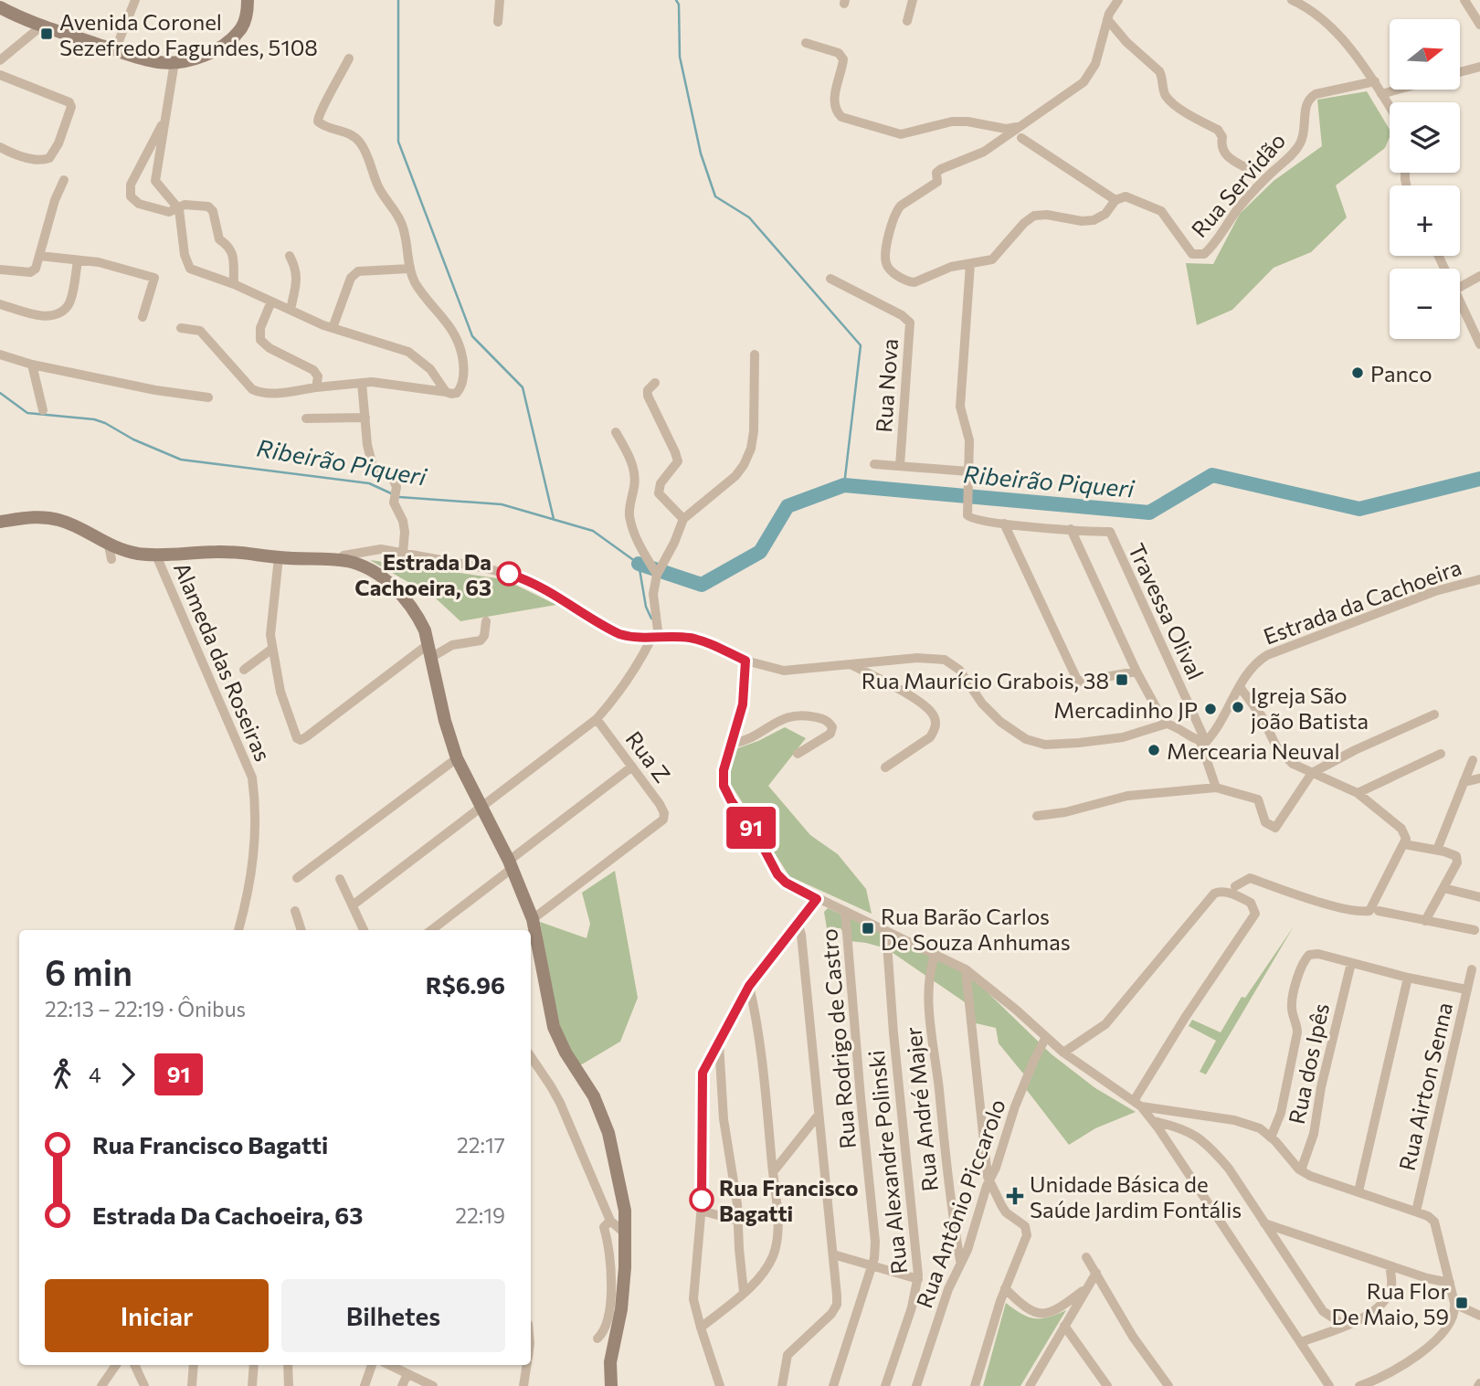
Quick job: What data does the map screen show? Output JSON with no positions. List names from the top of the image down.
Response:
{
  "streets": {
    "street": [
      "Rua Servidão",
      "Rua Nova",
      "Estrada da Cachoeira",
      "Travessa Olival",
      "Alameda das Roseiras",
      "Rua Z",
      "Rua Rodrigo de Castro",
      "Rua dos Ipês",
      "Rua Airton Senna",
      "Rua André Majer",
      "Rua Alexandre Polinski",
      "Rua Antônio Piccarolo"
    ]
  },
  "crossings": [
    ["Estrada da Cachoeira", "Travessa Olival"],
    ["Rua André Majer", "Rua Antônio Piccarolo"]
  ],
  "water": ["Ribeirão Piqueri"],
  "places": {
    "transit": [
      "Avenida Coronel Sezefredo Fagundes, 5108",
      "Rua Maurício Grabois, 38",
      "Rua Barão Carlos De Souza Anhumas",
      "Rua Flor De Maio, 59"
    ],
    "other": [
      "Panco",
      "Estrada Da Cachoeira, 63",
      "Igreja São joão Batista",
      "Mercadinho JP",
      "Mercearia Neuval",
      "Rua Francisco Bagatti"
    ],
    "health": ["Unidade Básica de Saúde Jardim Fontális"]
  },
  "lines": ["bus line 91"],
  "north": "right",
  "page": {
    "on_map": "91",
    "map_buttons": ["+", "−"],
    "heading": ["6 min", "22:13 – 22:19 · Ônibus", "R$6.96"],
    "legs": ["4", "91"],
    "list": [
      {
        "name": "Rua Francisco Bagatti",
        "value": "22:17"
      },
      {
        "name": "Estrada Da Cachoeira, 63",
        "value": "22:19"
      }
    ],
    "buttons": ["Iniciar", "Bilhetes"]
  }
}
